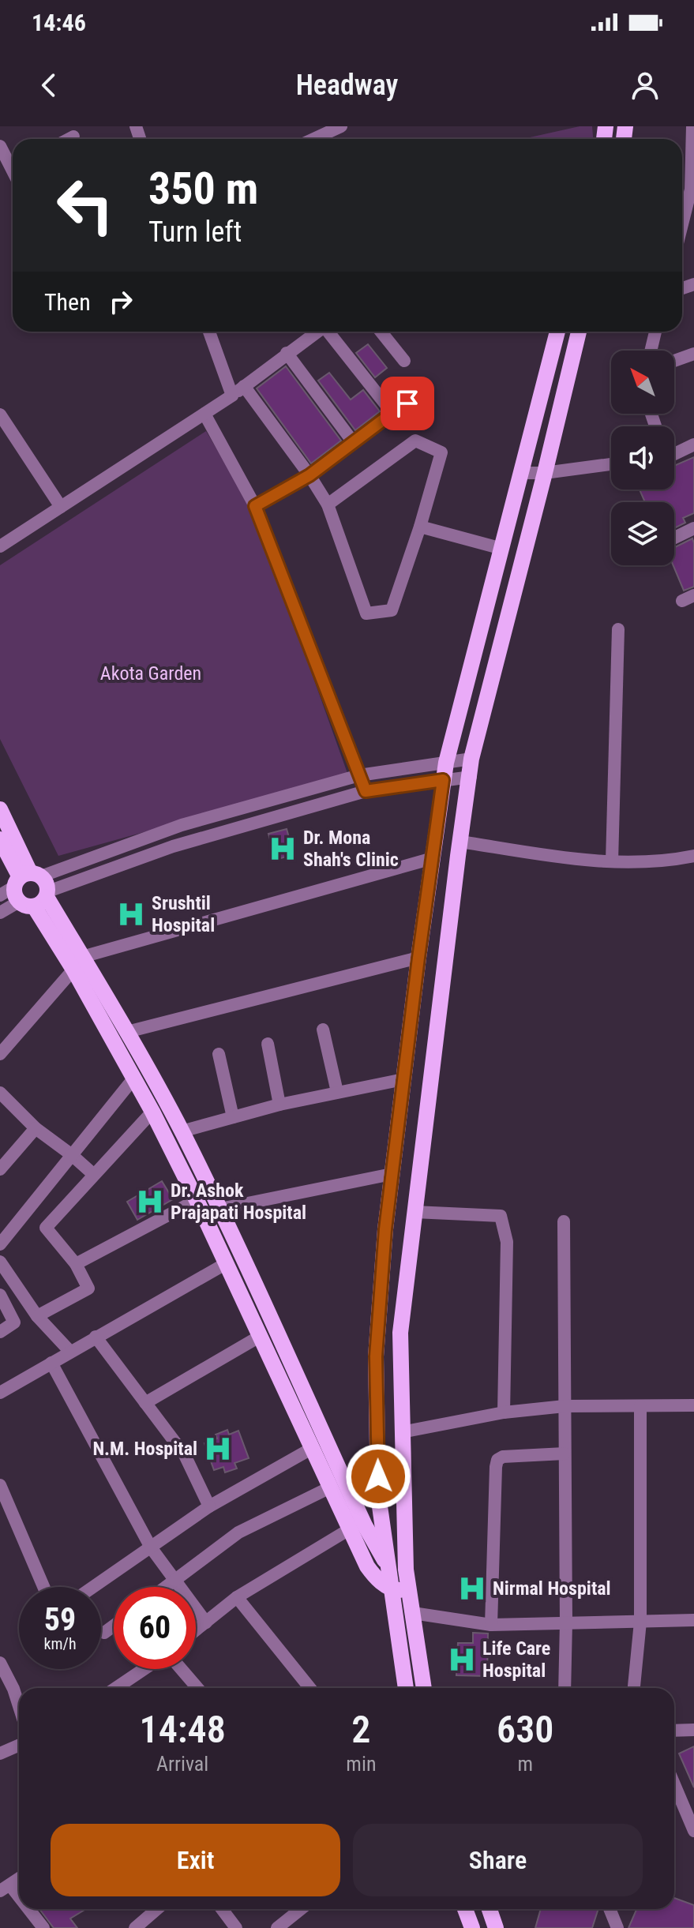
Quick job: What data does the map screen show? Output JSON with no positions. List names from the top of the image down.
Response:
{
  "parks": ["Akota Garden"],
  "places": {
    "hospital": [
      "Dr. Mona Shah's Clinic",
      "Srushtil Hospital",
      "Dr. Ashok Prajapati Hospital",
      "N.M. Hospital",
      "Nirmal Hospital",
      "Life Care Hospital"
    ]
  },
  "north": "top left",
  "page": {
    "status": "14:46",
    "header": "Headway",
    "turn": ["350 m", "Turn left"],
    "then": "Then",
    "speed": "59 km/h",
    "limit": "60",
    "eta": [
      "14:48",
      "Arrival",
      "2",
      "min",
      "630",
      "m"
    ],
    "buttons": ["Exit", "Share"]
  }
}
